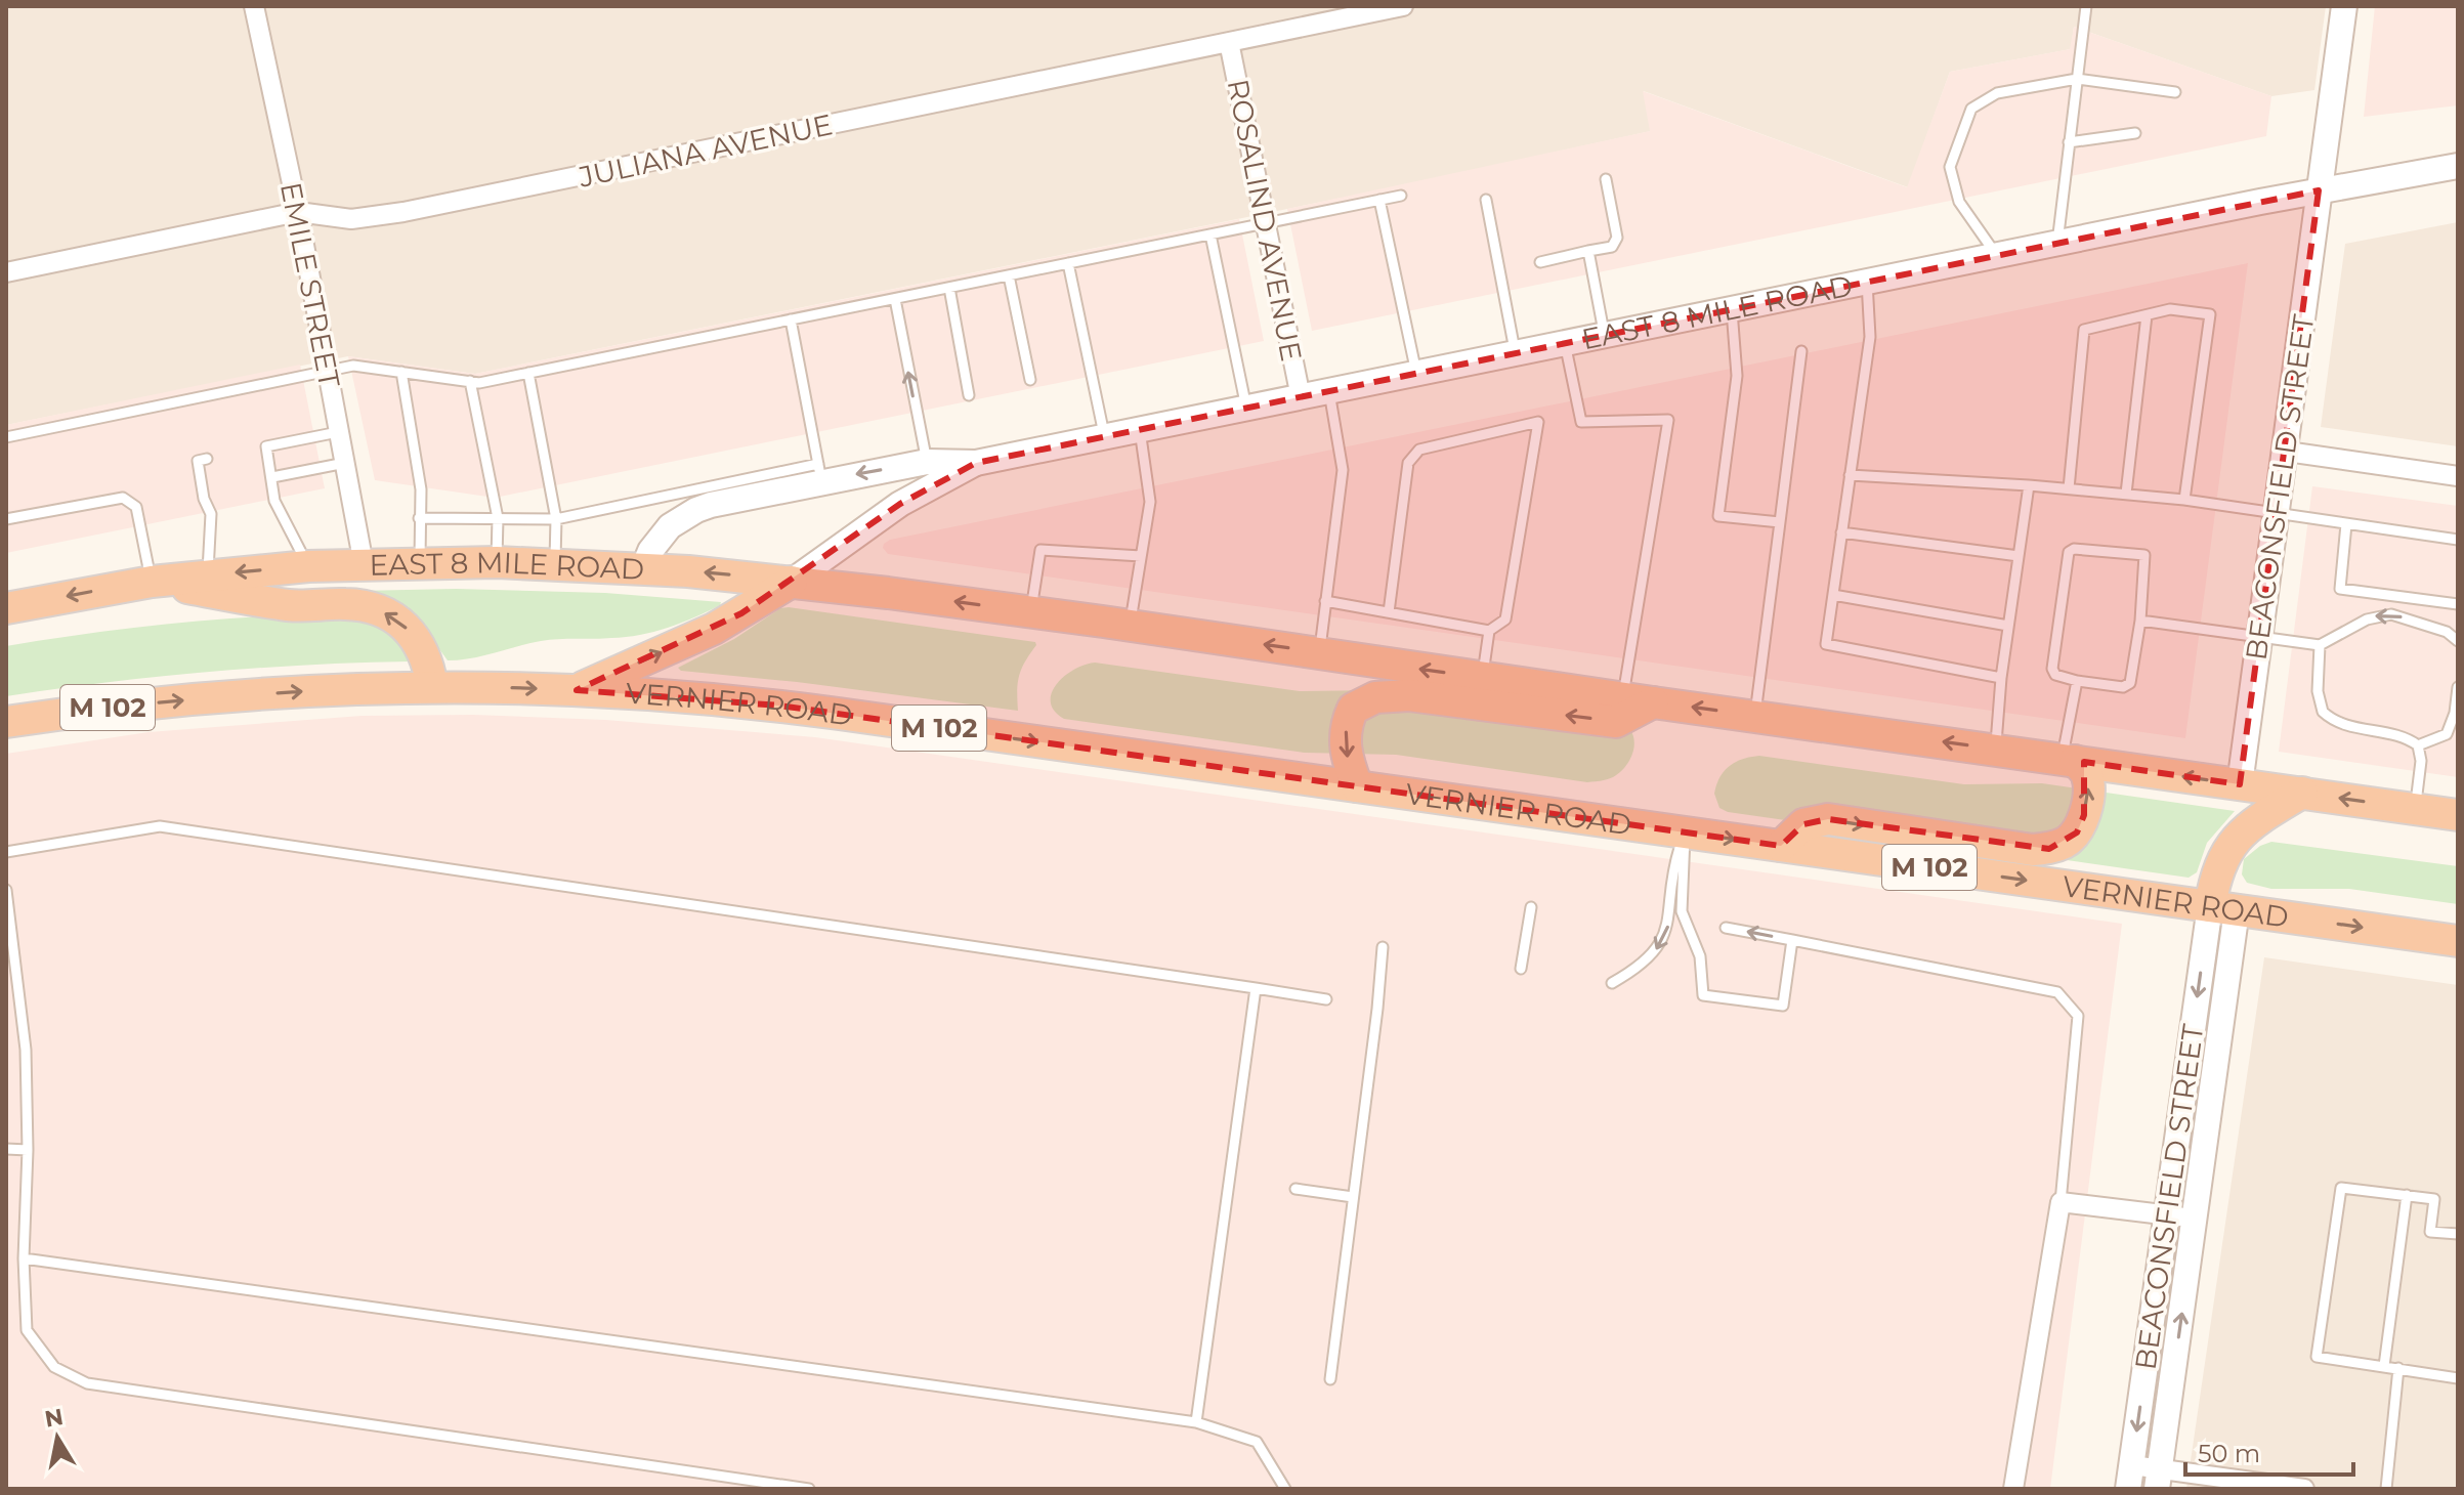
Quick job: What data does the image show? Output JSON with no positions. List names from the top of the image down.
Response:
{
  "streets": {
    "highway": ["EAST 8 MILE ROAD", "VERNIER ROAD", "M 102"],
    "street": [
      "JULIANA AVENUE",
      "ROSALIND AVENUE",
      "EMILE STREET",
      "BEACONSFIELD STREET"
    ]
  },
  "crossings": [
    ["JULIANA AVENUE", "ROSALIND AVENUE"],
    ["JULIANA AVENUE", "EMILE STREET"],
    ["ROSALIND AVENUE", "EAST 8 MILE ROAD"],
    ["EMILE STREET", "EAST 8 MILE ROAD"],
    ["EAST 8 MILE ROAD", "BEACONSFIELD STREET"],
    ["BEACONSFIELD STREET", "VERNIER ROAD"],
    ["VERNIER ROAD", "M 102"]
  ],
  "scale_bar": "50 m",
  "north": "top"
}
